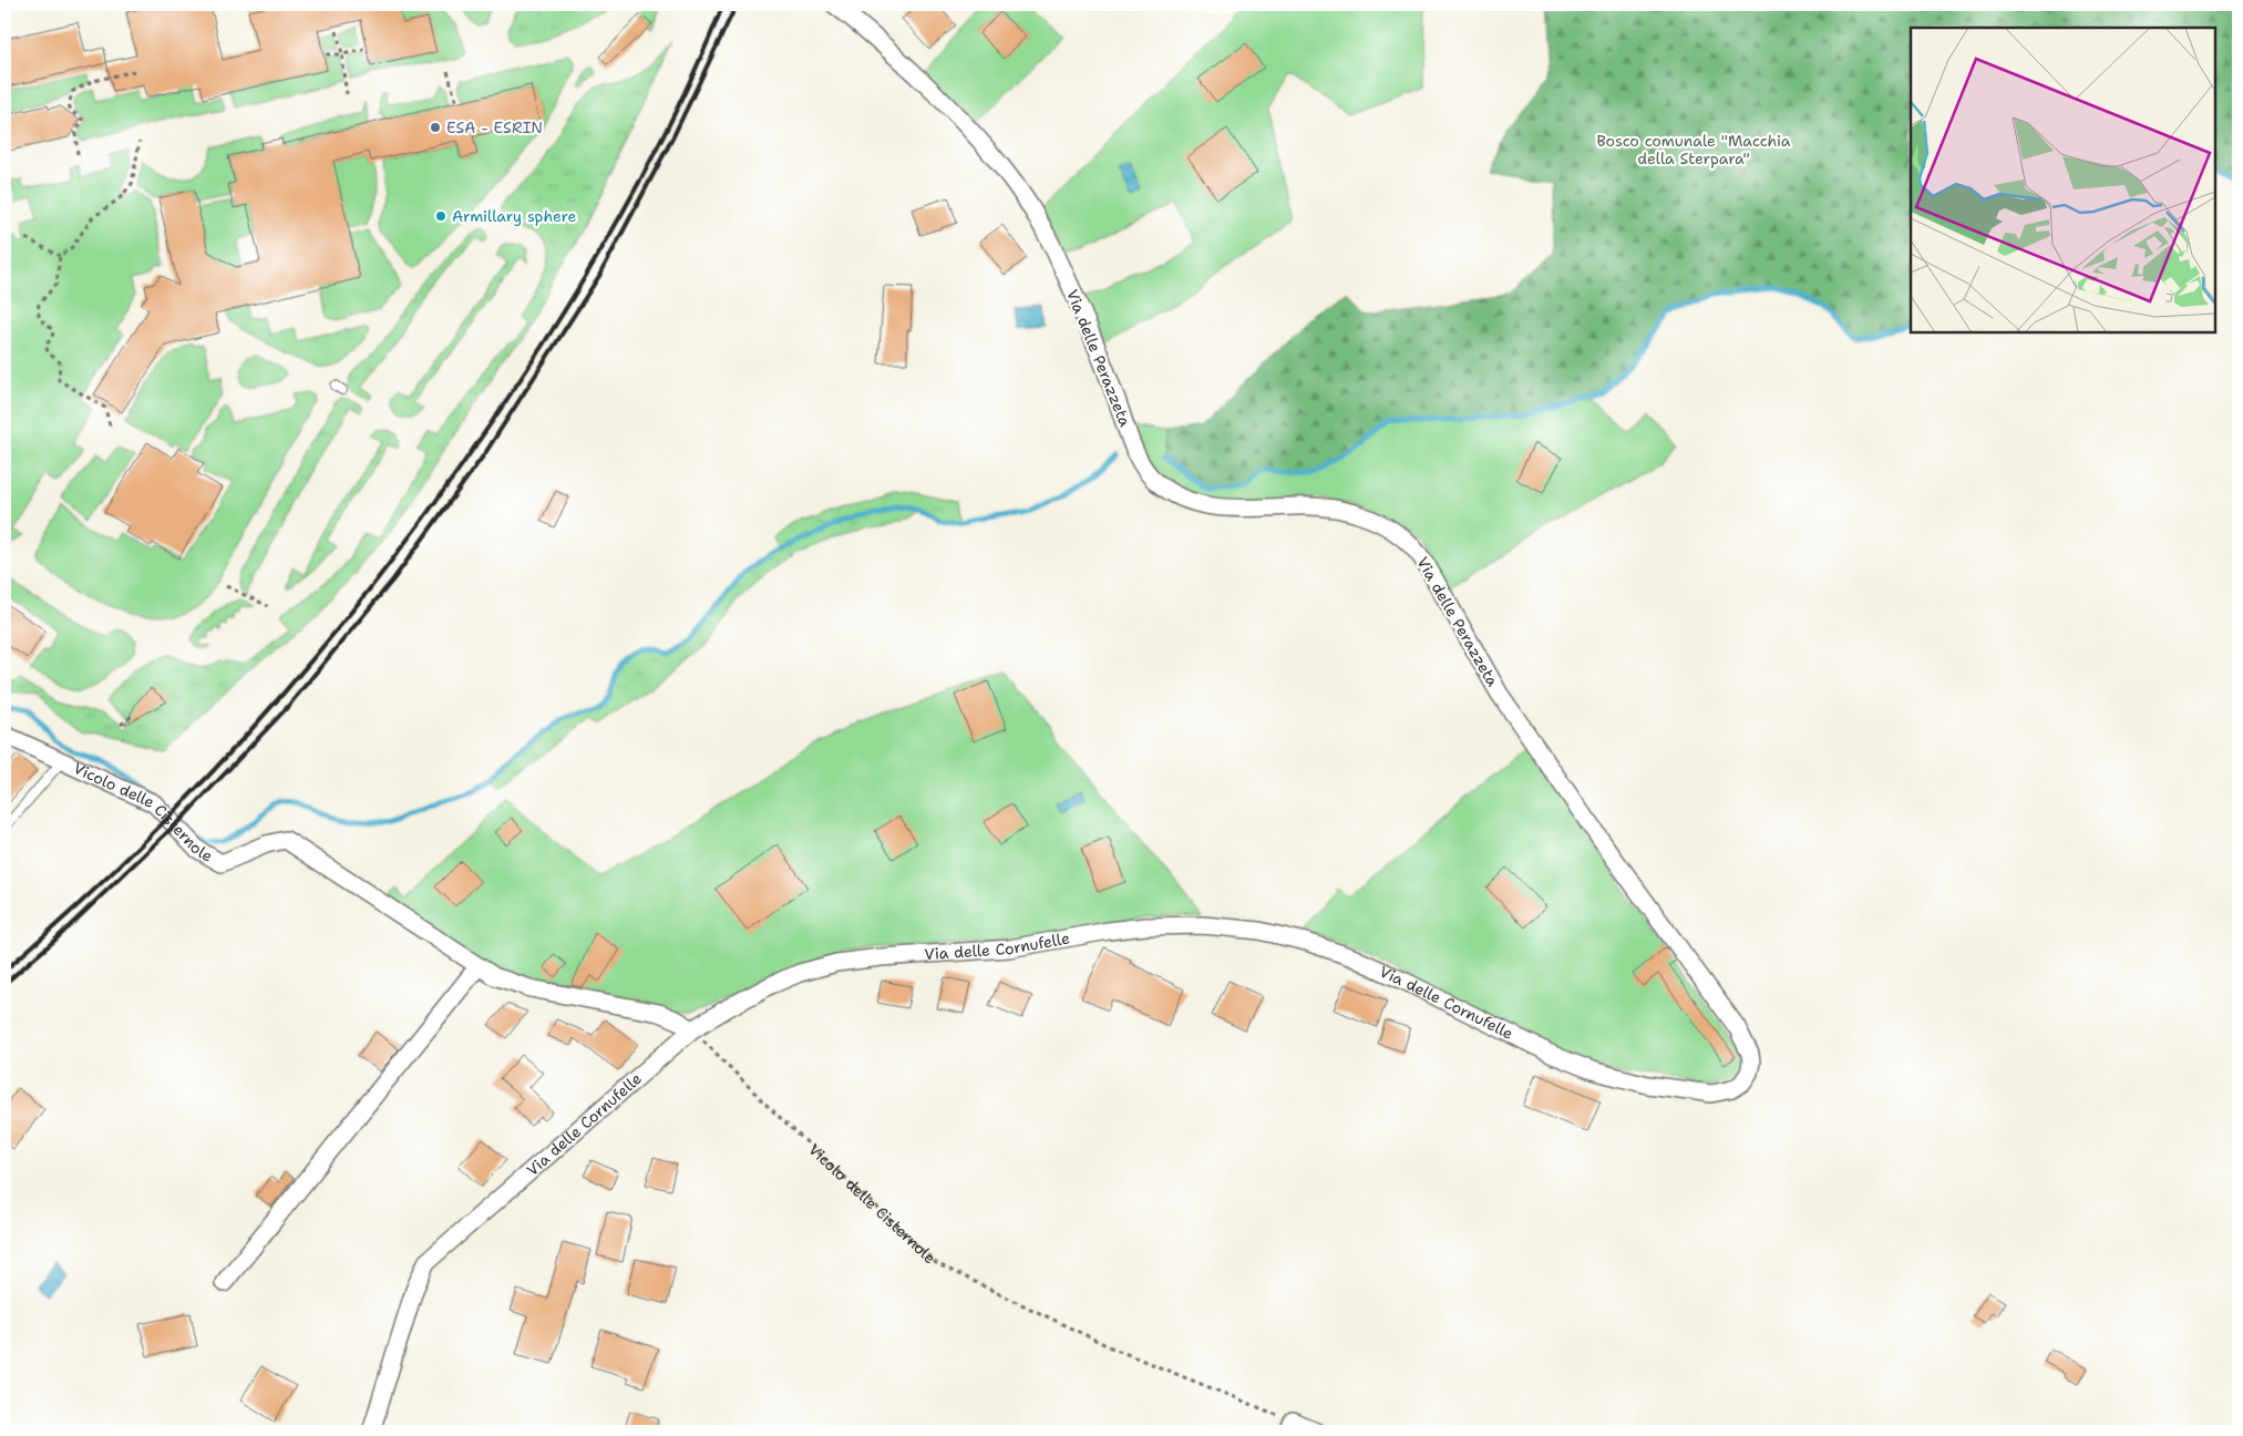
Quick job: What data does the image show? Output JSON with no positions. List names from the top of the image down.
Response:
{
  "streets": {
    "street": ["Via delle Perazzeta", "Vicolo delle Cisternole", "Via delle Cornufelle"]
  },
  "crossings": [
    ["Via delle Perazzeta", "Via delle Cornufelle"],
    ["Vicolo delle Cisternole", "Via delle Cornufelle"]
  ],
  "parks": ["Bosco comunale \"Macchia della Sterpara\""],
  "places": ["ESA - ESRIN", "Armillary sphere"]
}
